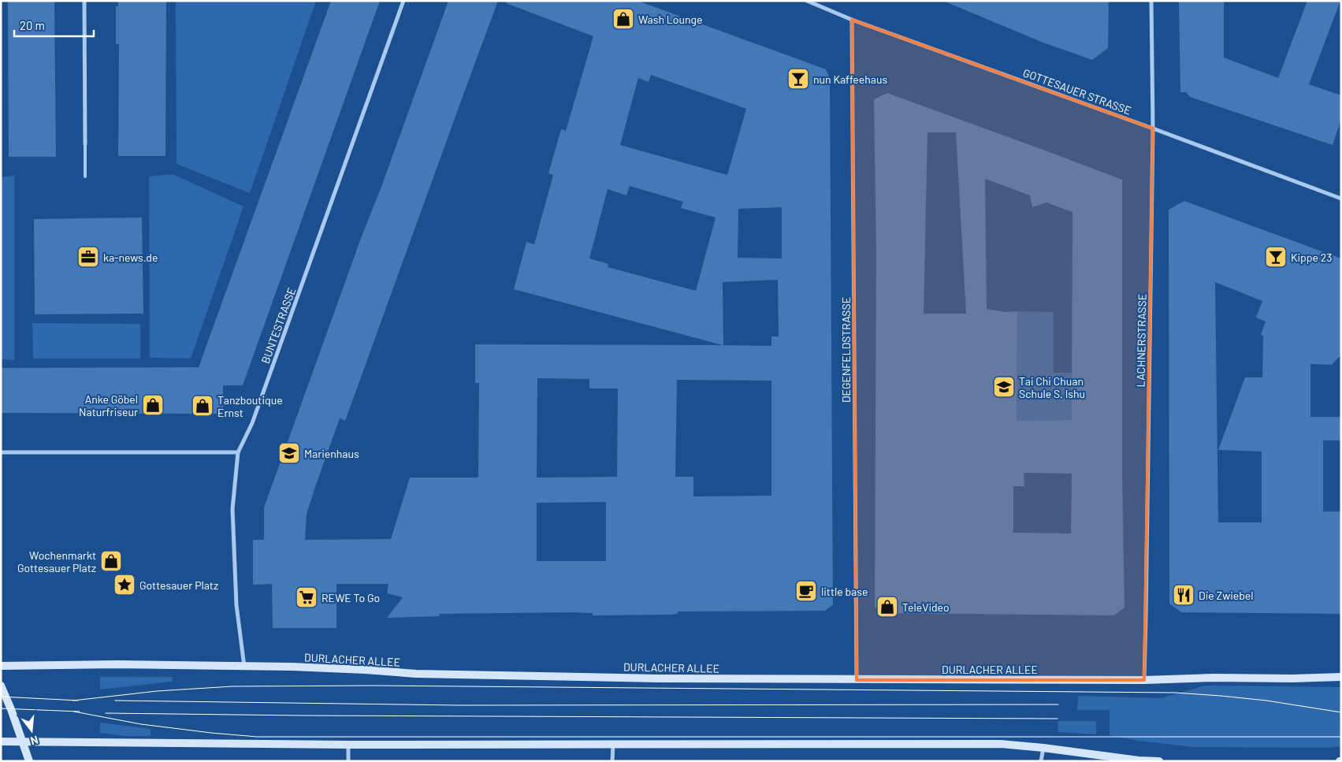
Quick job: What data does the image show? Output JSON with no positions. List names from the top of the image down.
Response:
{
  "streets": {
    "main road": ["DURLACHER ALLEE"],
    "street": [
      "GOTTESAUER STRASSE",
      "BUNTESTRASSE",
      "LACHNERSTRASSE",
      "DEGENFELDSTRASSE"
    ]
  },
  "crossings": [
    ["GOTTESAUER STRASSE", "LACHNERSTRASSE"],
    ["GOTTESAUER STRASSE", "DEGENFELDSTRASSE"],
    ["BUNTESTRASSE", "DURLACHER ALLEE"],
    ["LACHNERSTRASSE", "DURLACHER ALLEE"],
    ["DEGENFELDSTRASSE", "DURLACHER ALLEE"]
  ],
  "places": {
    "shop": [
      "Wash Lounge",
      "Anke Göbel Naturfriseur",
      "Tanzboutique Ernst",
      "Wochenmarkt Gottesauer Platz",
      "TeleVideo"
    ],
    "bar": ["nun Kaffeehaus", "Kippe 23"],
    "office": ["ka-news.de"],
    "school or university": ["Tai Chi Chuan Schule S. Ishu", "Marienhaus"],
    "place": ["Gottesauer Platz"],
    "cafe": ["little base"],
    "restaurant": ["Die Zwiebel"],
    "supermarket": ["REWE To Go"]
  },
  "scale_bar": "20 m",
  "north": "bottom"
}
